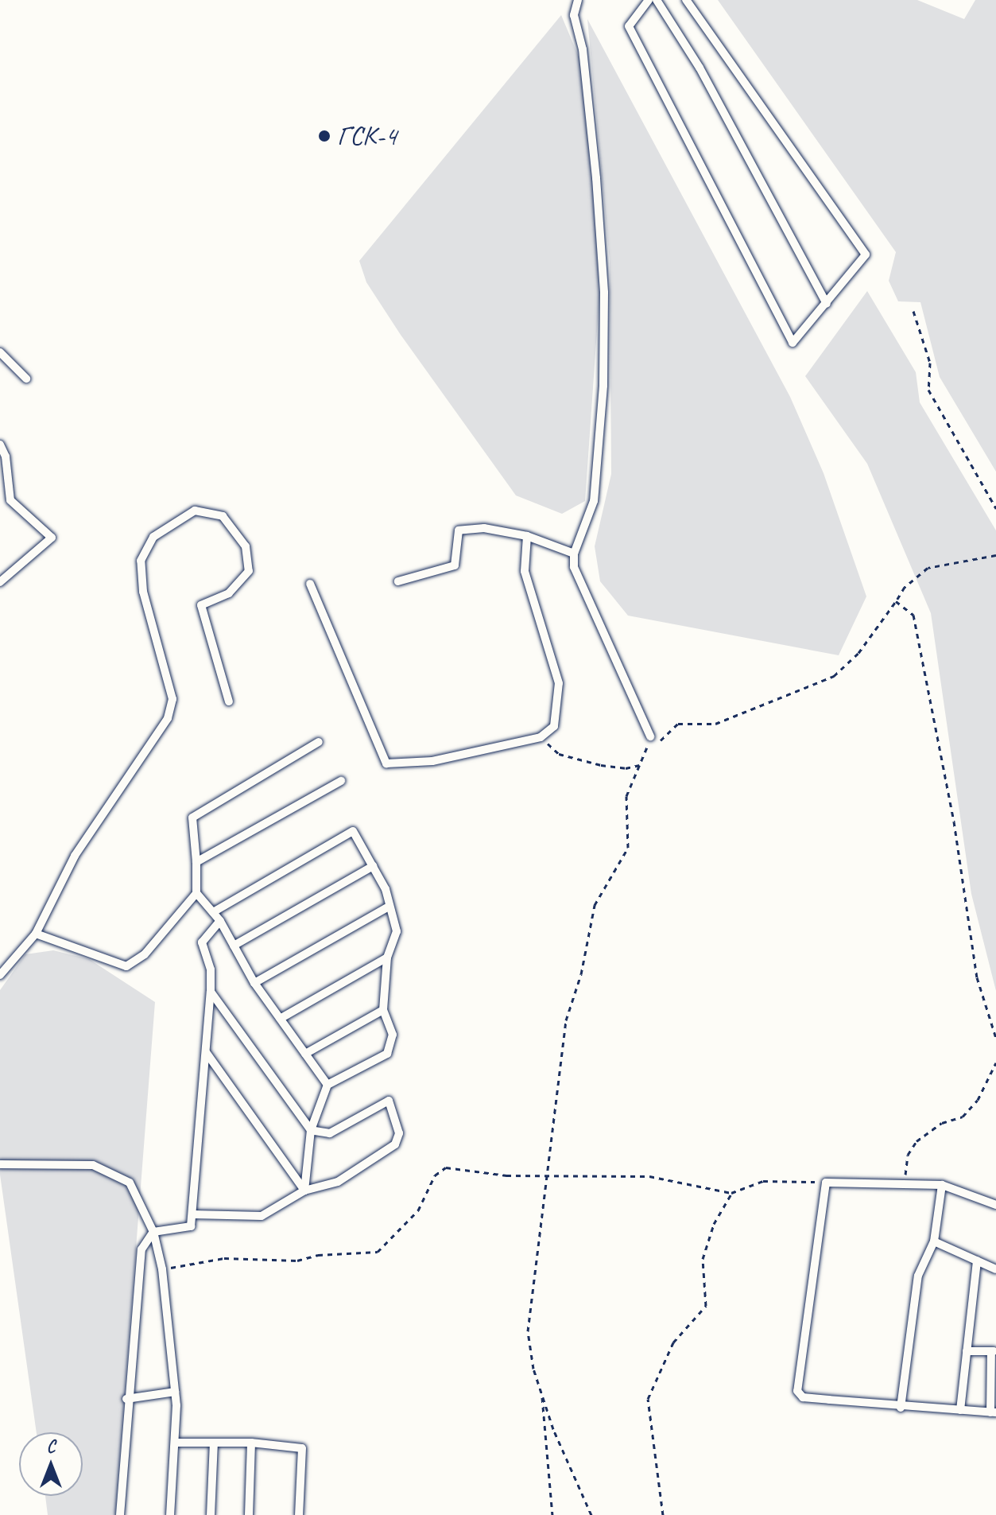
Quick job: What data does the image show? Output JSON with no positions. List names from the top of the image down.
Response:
{
  "places": ["ГСК-4"],
  "north": "top"
}
